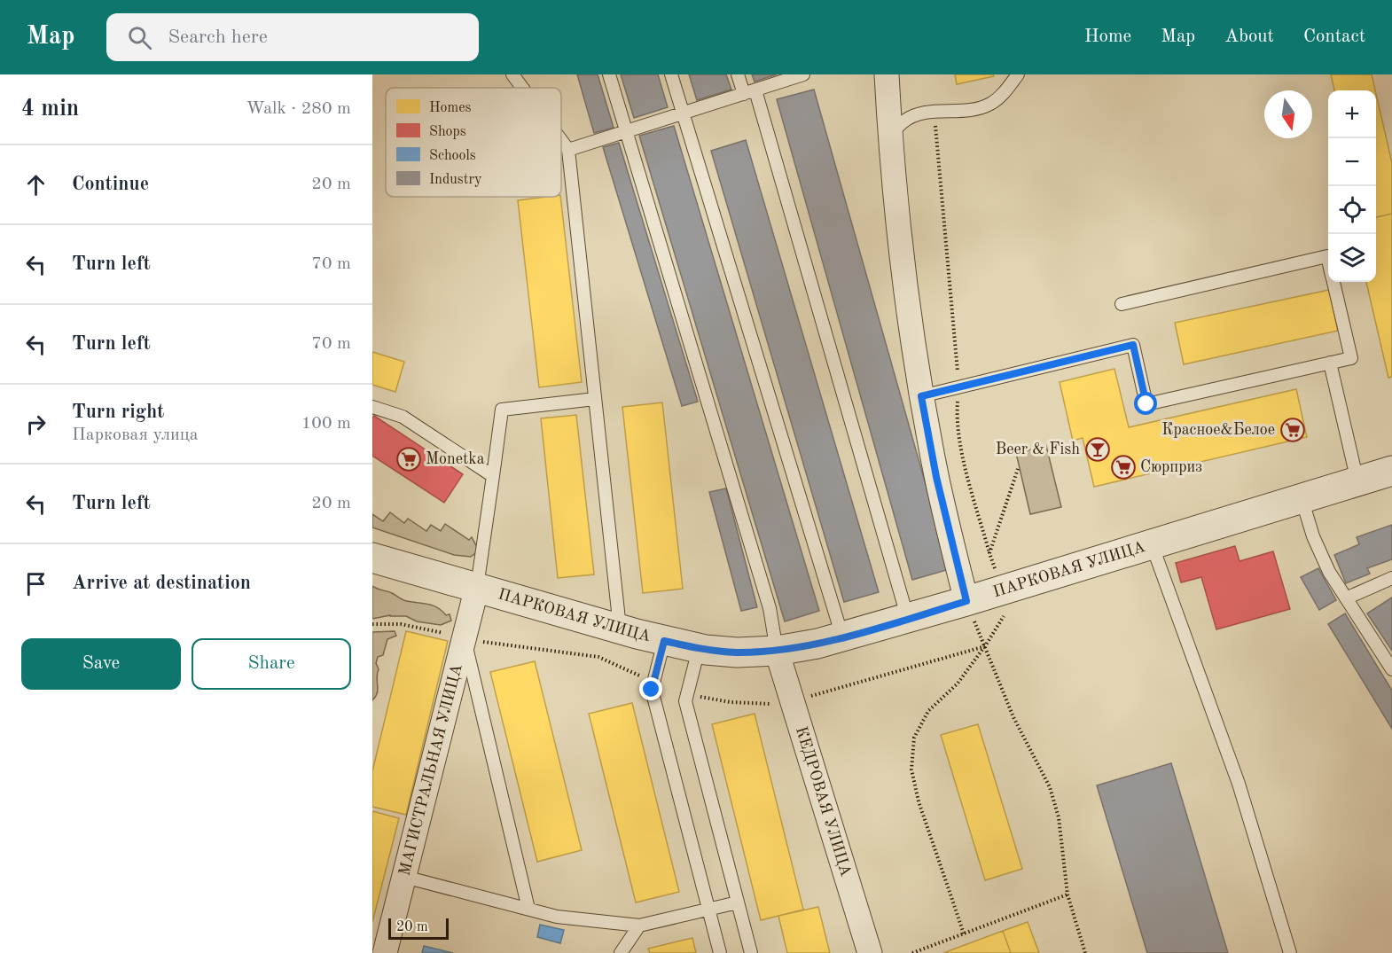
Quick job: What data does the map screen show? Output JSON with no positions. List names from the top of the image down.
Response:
{
  "streets": {
    "street": ["ПАРКОВАЯ УЛИЦА", "МАГИСТРАЛЬНАЯ УЛИЦА", "КЕДРОВАЯ УЛИЦА"]
  },
  "crossings": [
    ["ПАРКОВАЯ УЛИЦА", "МАГИСТРАЛЬНАЯ УЛИЦА"],
    ["ПАРКОВАЯ УЛИЦА", "КЕДРОВАЯ УЛИЦА"]
  ],
  "places": {
    "supermarket": ["Красное&Белое", "Monetka", "Сюрприз"],
    "bar": ["Beer & Fish"]
  },
  "legend": [
    "Homes",
    "Shops",
    "Schools",
    "Industry"
  ],
  "scale_bar": "20 m",
  "north": "bottom",
  "page": {
    "header": "Map",
    "search": "Search here",
    "nav": [
      "Home",
      "Map",
      "About",
      "Contact"
    ],
    "heading": ["4 min", "Walk · 280 m"],
    "map_buttons": ["+", "−"],
    "list": [
      ["Continue", "20 m"],
      ["Turn left", "70 m"],
      ["Turn left", "70 m"],
      ["Turn right", "Парковая улица", "100 m"],
      ["Turn left", "20 m"],
      "Arrive at destination"
    ],
    "buttons": ["Save", "Share"],
    "scale": "20 m"
  }
}
